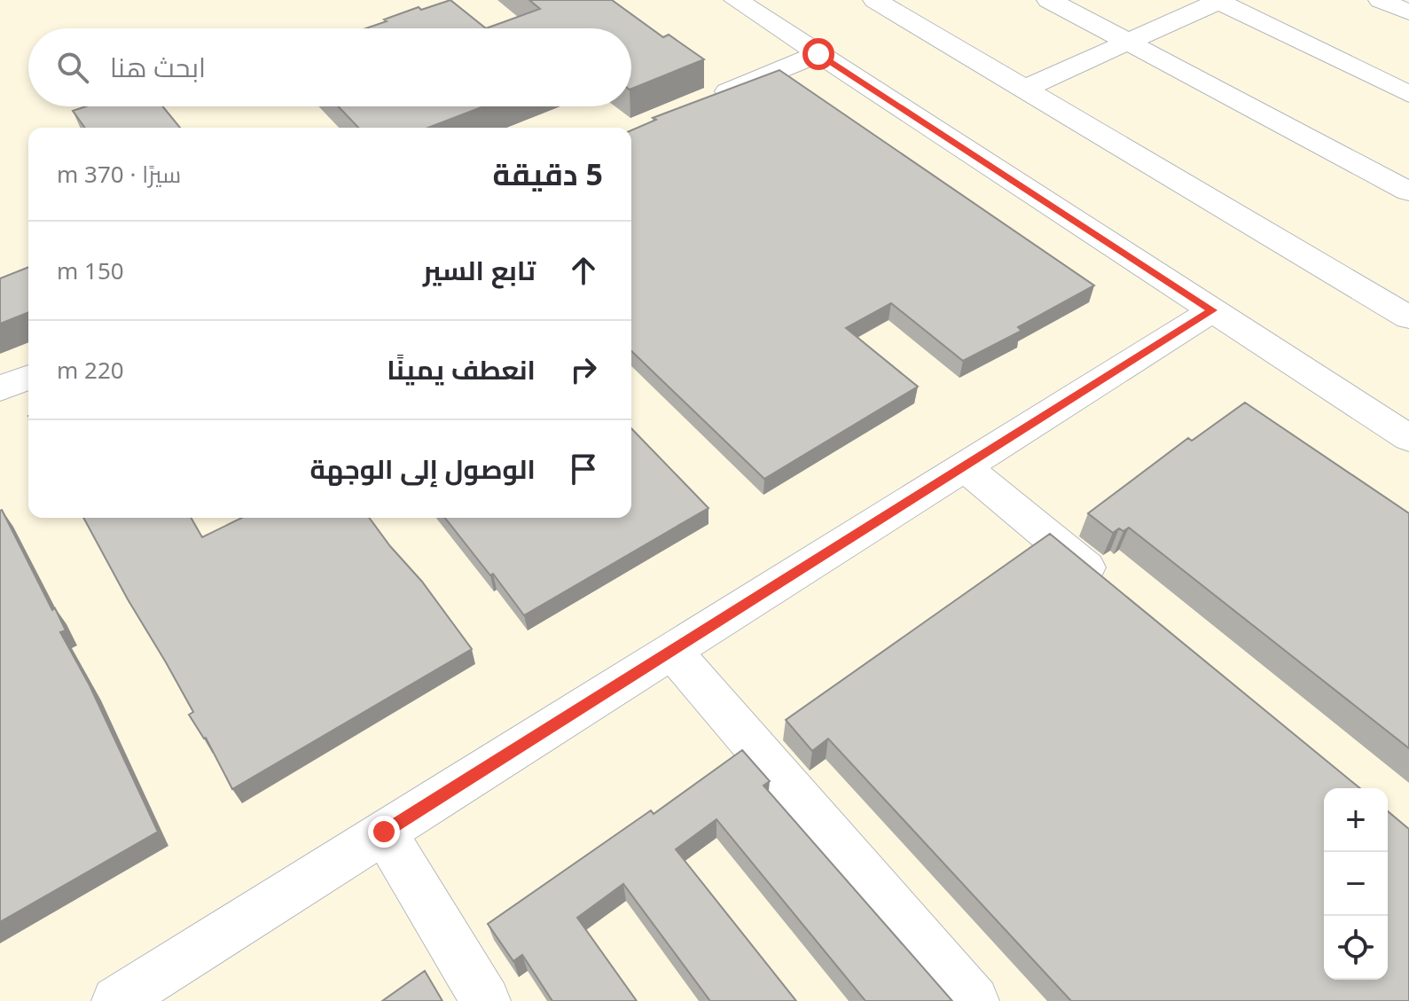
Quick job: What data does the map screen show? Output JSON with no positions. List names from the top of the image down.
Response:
{
  "page": {
    "search": "ابحث هنا",
    "heading": ["5 دقيقة", "سيرًا · 370 m"],
    "list": [
      ["تابع السير", "150 m"],
      ["انعطف يمينًا", "220 m"],
      "الوصول إلى الوجهة"
    ],
    "map_buttons": ["+", "−"]
  }
}
